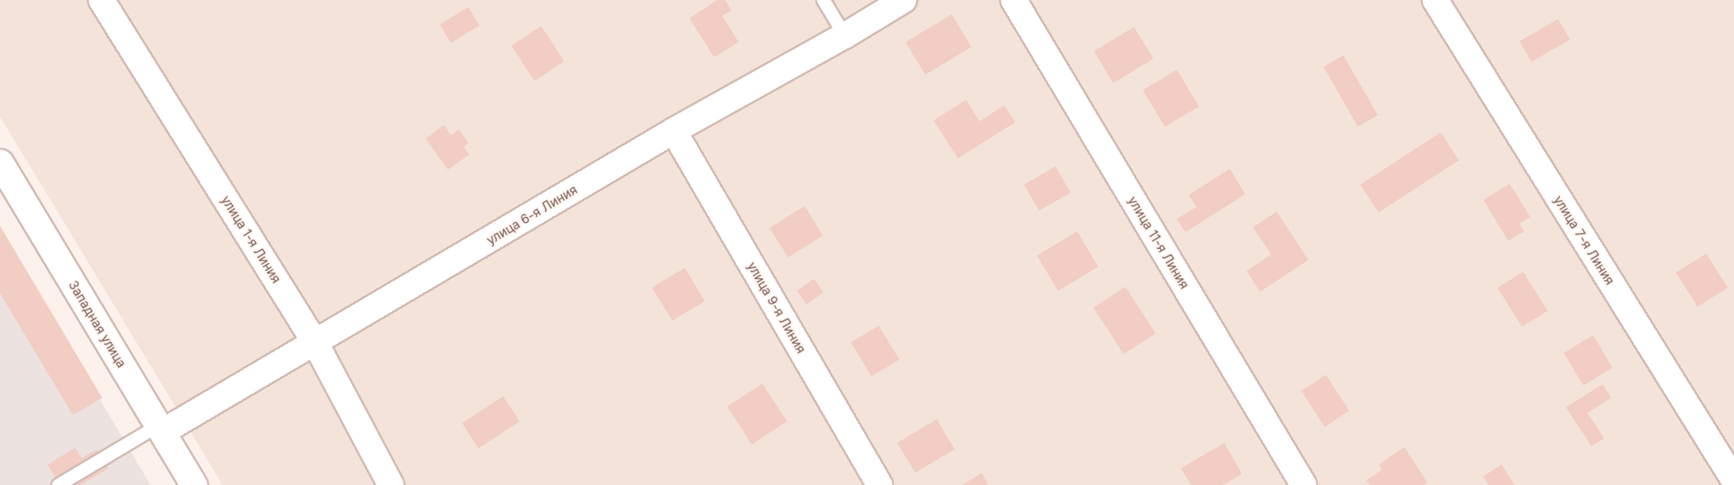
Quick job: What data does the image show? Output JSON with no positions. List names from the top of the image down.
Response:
{
  "streets": {
    "street": [
      "улица 6-я Линия",
      "улица 1-я Линия",
      "улица 7-я Линия",
      "улица 11-я Линия",
      "улица 9-я Линия",
      "Западная улица"
    ]
  },
  "crossings": [
    ["улица 6-я Линия", "улица 1-я Линия"],
    ["улица 6-я Линия", "улица 9-я Линия"],
    ["улица 6-я Линия", "Западная улица"]
  ]
}
